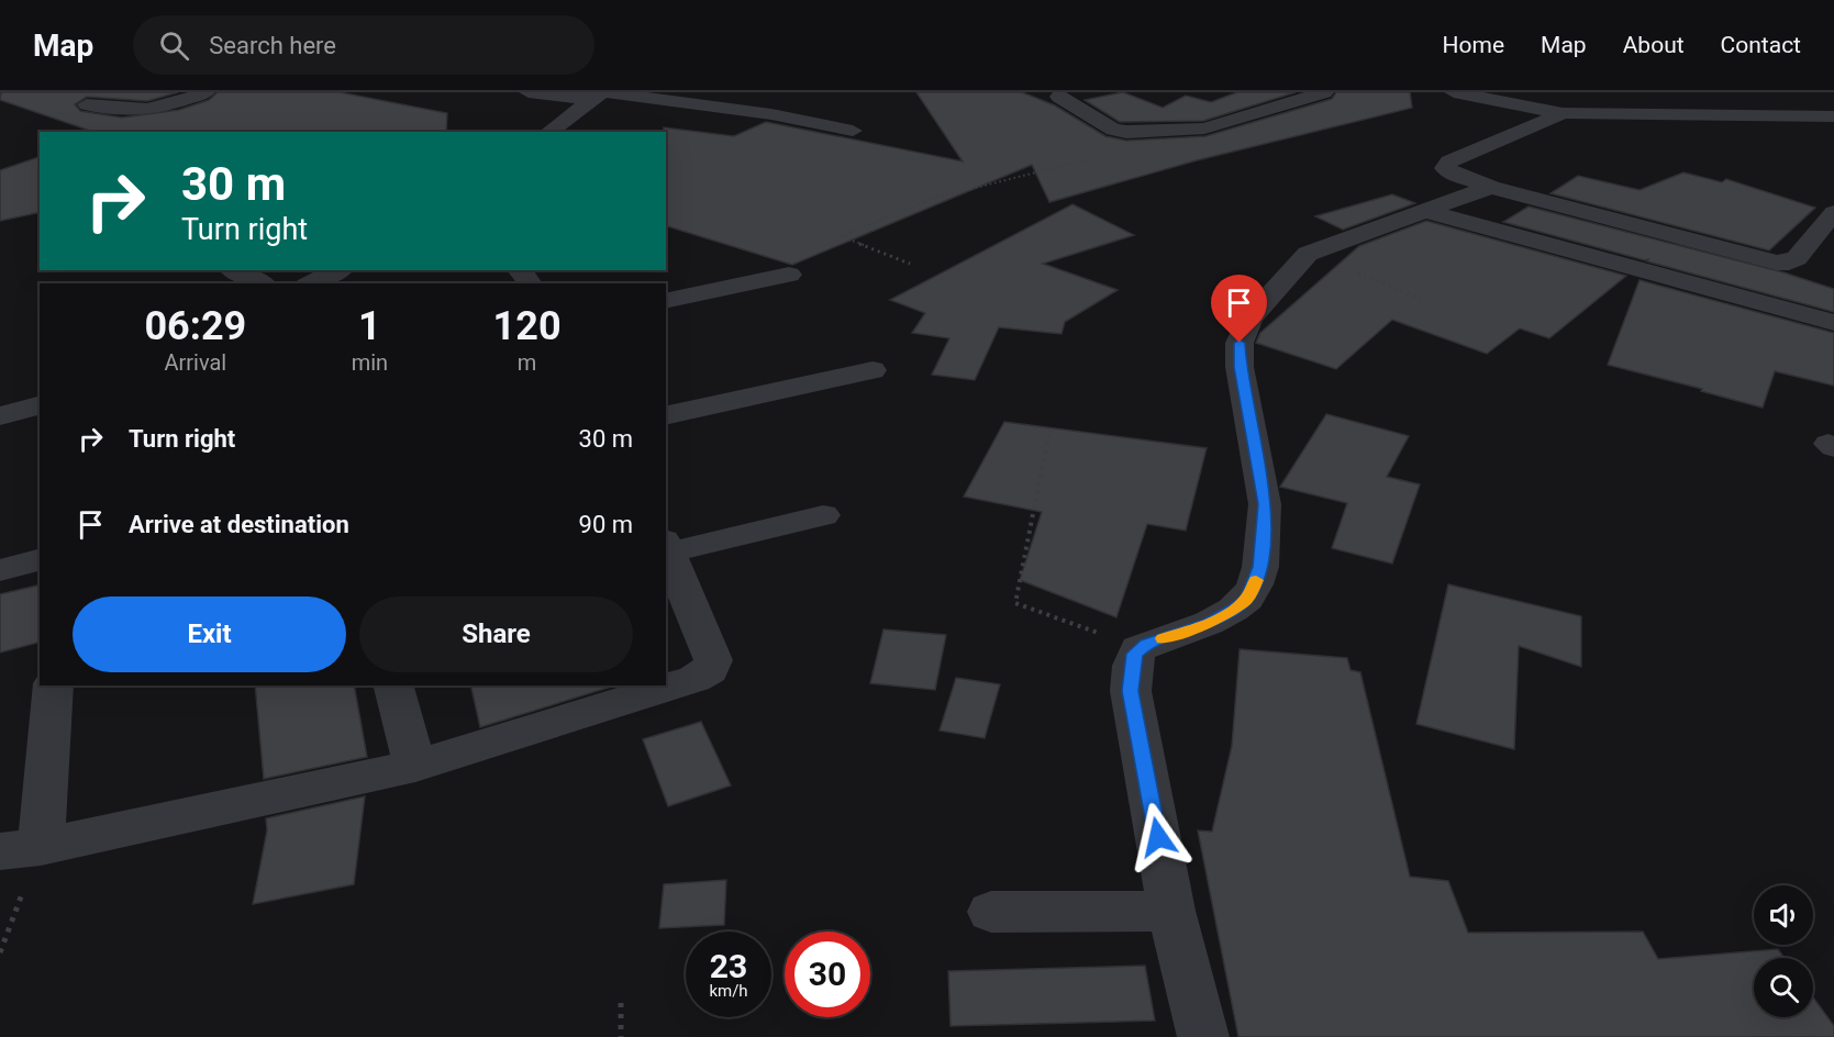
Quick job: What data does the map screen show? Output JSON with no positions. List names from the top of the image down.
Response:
{
  "page": {
    "header": "Map",
    "search": "Search here",
    "nav": [
      "Home",
      "Map",
      "About",
      "Contact"
    ],
    "turn": ["30 m", "Turn right"],
    "eta": [
      "06:29",
      "Arrival",
      "1",
      "min",
      "120",
      "m"
    ],
    "list": [
      {
        "name": "Turn right",
        "value": "30 m"
      },
      {
        "name": "Arrive at destination",
        "value": "90 m"
      }
    ],
    "buttons": ["Exit", "Share"],
    "speed": "23 km/h",
    "limit": "30"
  }
}
